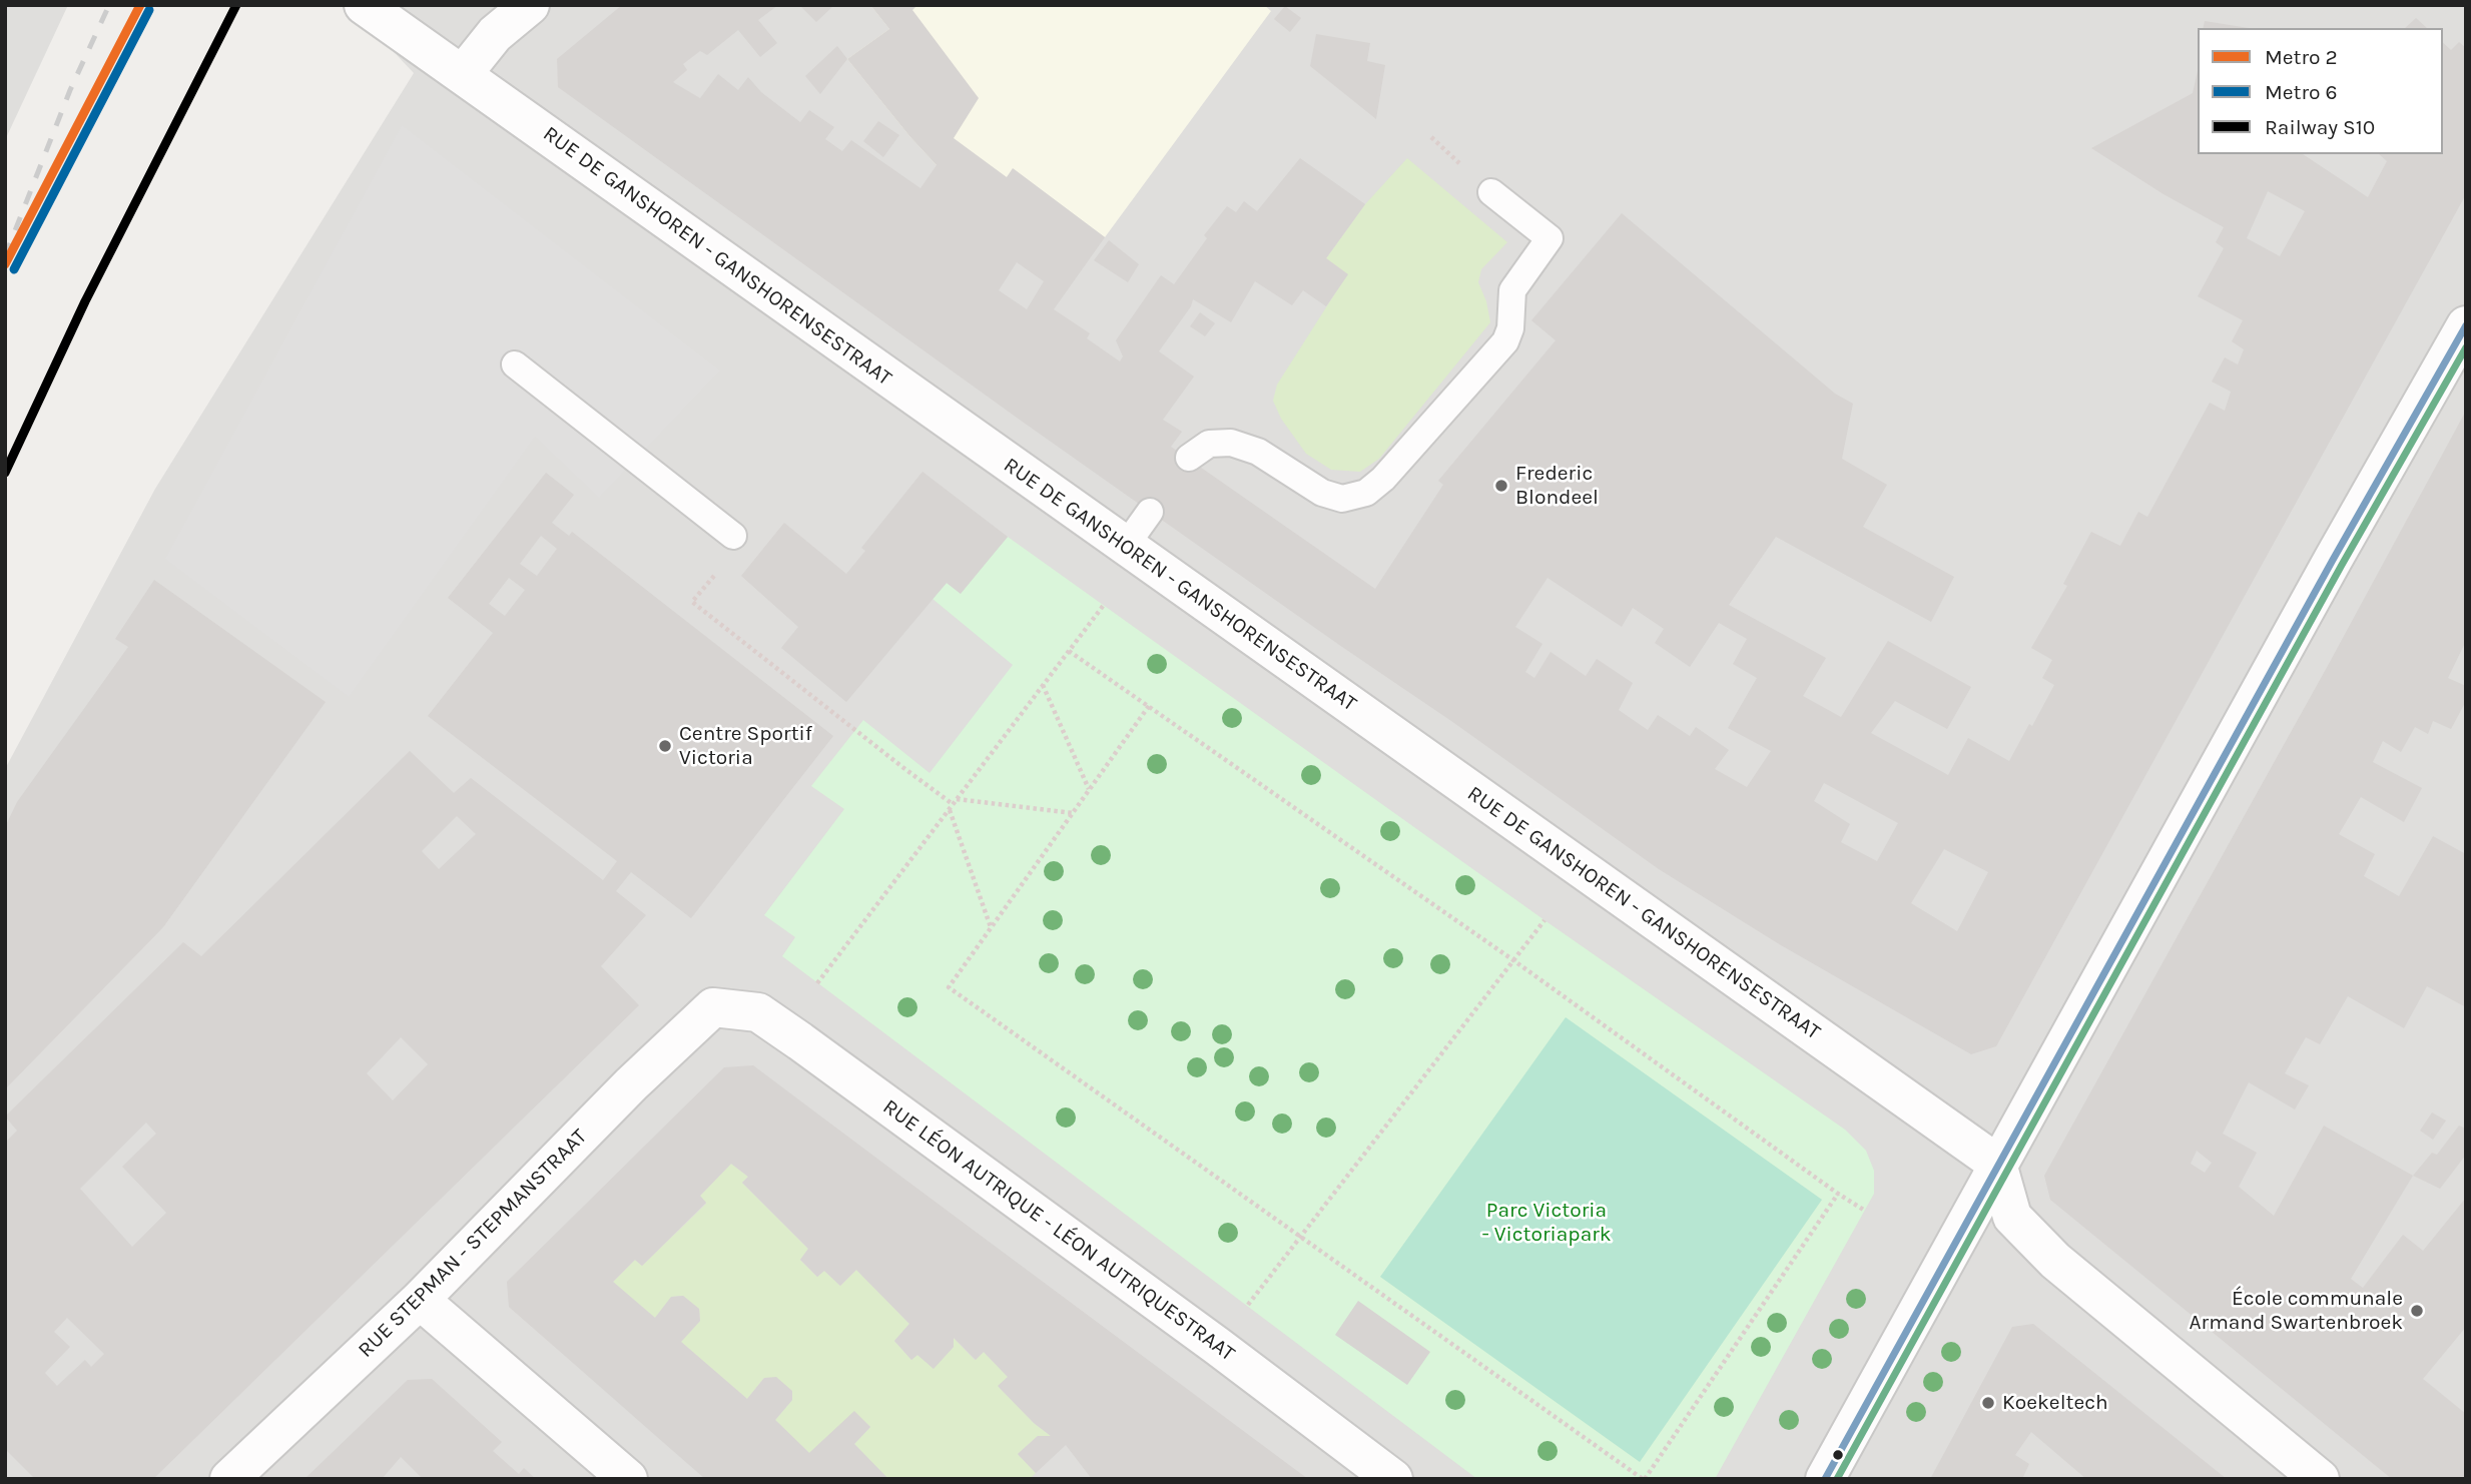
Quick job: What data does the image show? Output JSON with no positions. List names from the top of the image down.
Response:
{
  "streets": {
    "street": ["RUE DE GANSHOREN - GANSHORENSESTRAAT", "RUE LÉON AUTRIQUE - LÉON AUTRIQUESTRAAT", "RUE STEPMAN - STEPMANSTRAAT"]
  },
  "crossings": [
    ["RUE LÉON AUTRIQUE - LÉON AUTRIQUESTRAAT", "RUE STEPMAN - STEPMANSTRAAT"]
  ],
  "parks": ["Parc Victoria - Victoriapark"],
  "places": [
    "Frederic Blondeel",
    "Centre Sportif Victoria",
    "École communale Armand Swartenbroek",
    "Koekeltech"
  ],
  "lines": ["metro line 2", "rail line S10", "metro line 6"],
  "legend": ["Metro 2", "Metro 6", "Railway S10"]
}
